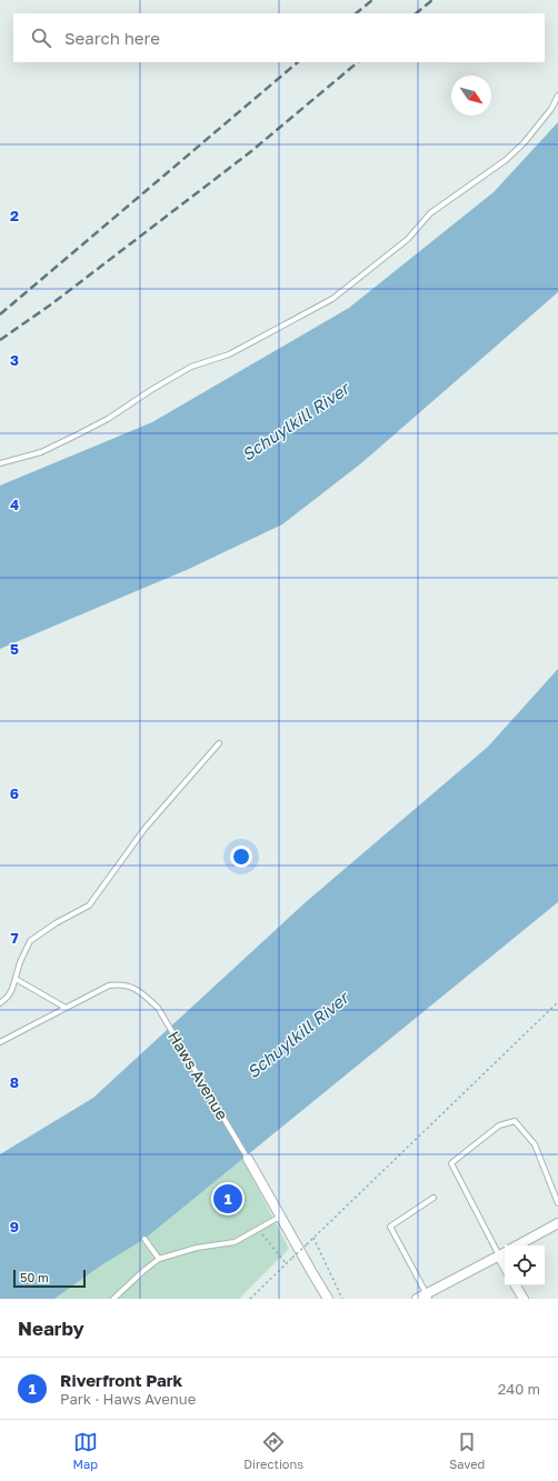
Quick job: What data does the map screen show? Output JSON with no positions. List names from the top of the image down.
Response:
{
  "streets": {
    "street": ["Haws Avenue"]
  },
  "water": ["Schuylkill River"],
  "scale_bar": "50 m",
  "north": "bottom right",
  "page": {
    "search": "Search here",
    "pins": "1",
    "scale": "50 m",
    "heading": "Nearby",
    "list": [
      {
        "mark": "1",
        "name": "Riverfront Park",
        "note": "Park · Haws Avenue",
        "value": "240 m"
      }
    ],
    "nav": ["Map", "Directions", "Saved"]
  },
  "grid": {
    "rows": [
      "2",
      "3",
      "4",
      "5",
      "6",
      "7",
      "8",
      "9"
    ]
  }
}
